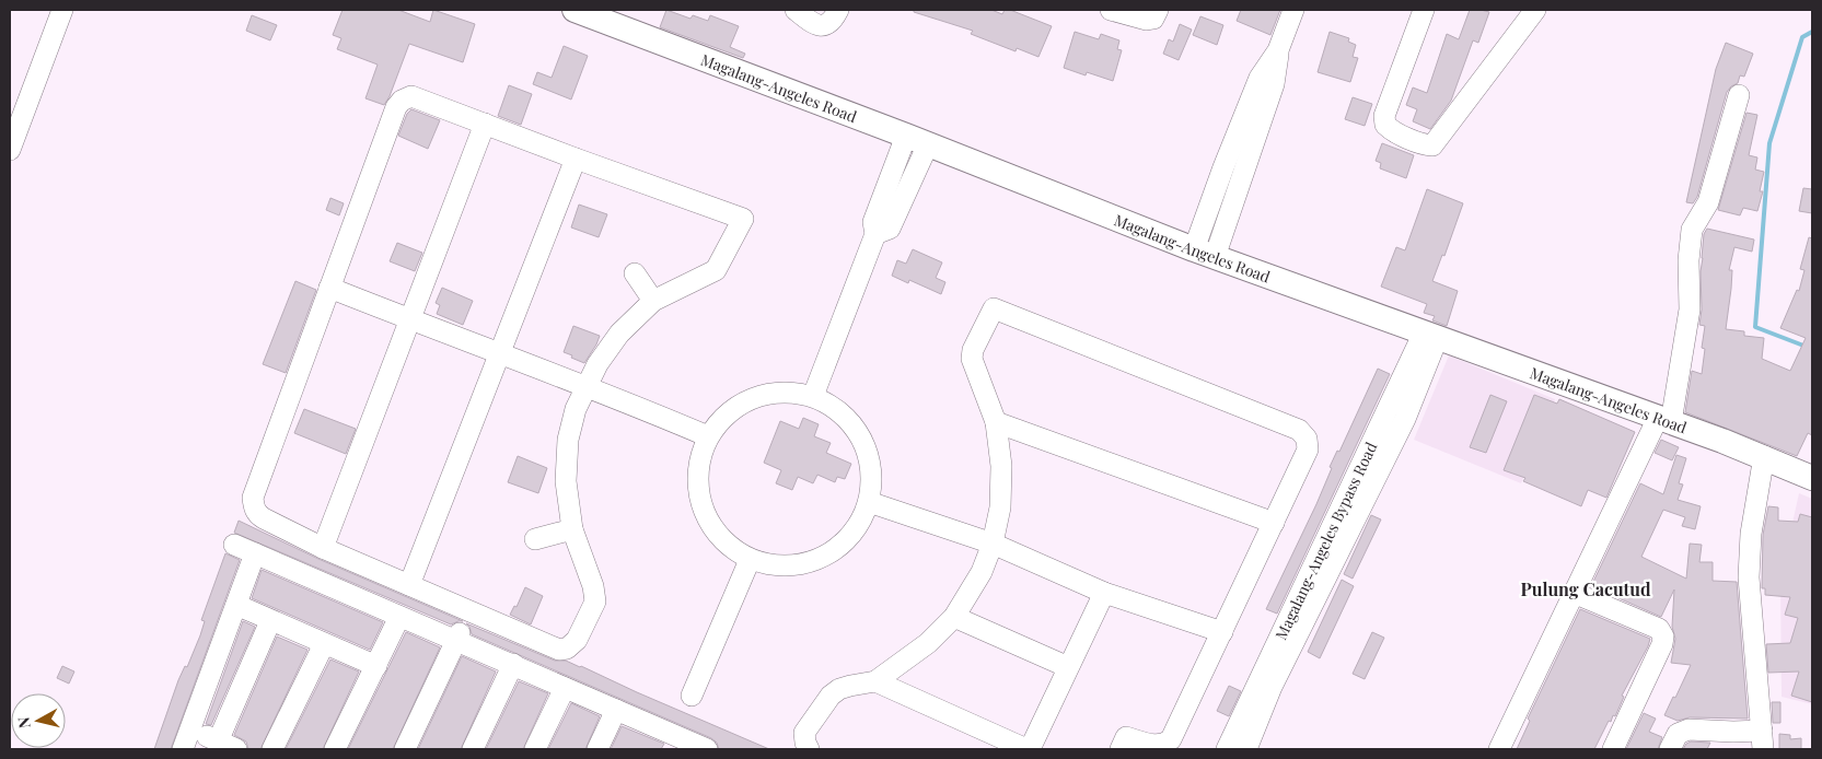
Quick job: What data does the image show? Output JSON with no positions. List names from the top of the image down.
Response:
{
  "streets": {
    "main road": ["Magalang-Angeles Road"],
    "street": ["Magalang-Angeles Bypass Road"]
  },
  "crossings": [
    ["Magalang-Angeles Road", "Magalang-Angeles Bypass Road"]
  ],
  "districts": ["Pulung Cacutud"],
  "north": "left"
}
